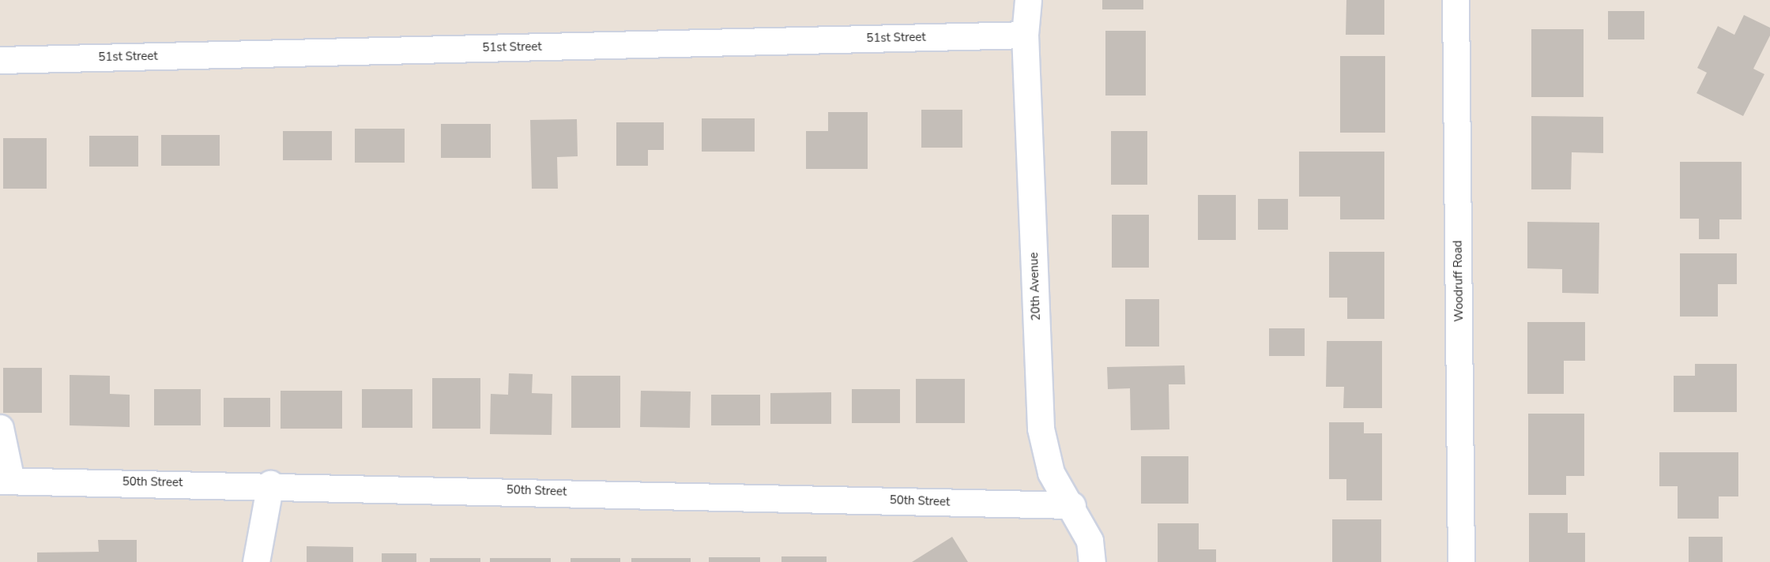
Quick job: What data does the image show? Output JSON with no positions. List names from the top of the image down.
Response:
{
  "streets": {
    "street": [
      "51st Street",
      "Woodruff Road",
      "20th Avenue",
      "50th Street"
    ]
  },
  "crossings": [
    ["51st Street", "20th Avenue"],
    ["20th Avenue", "50th Street"]
  ]
}
